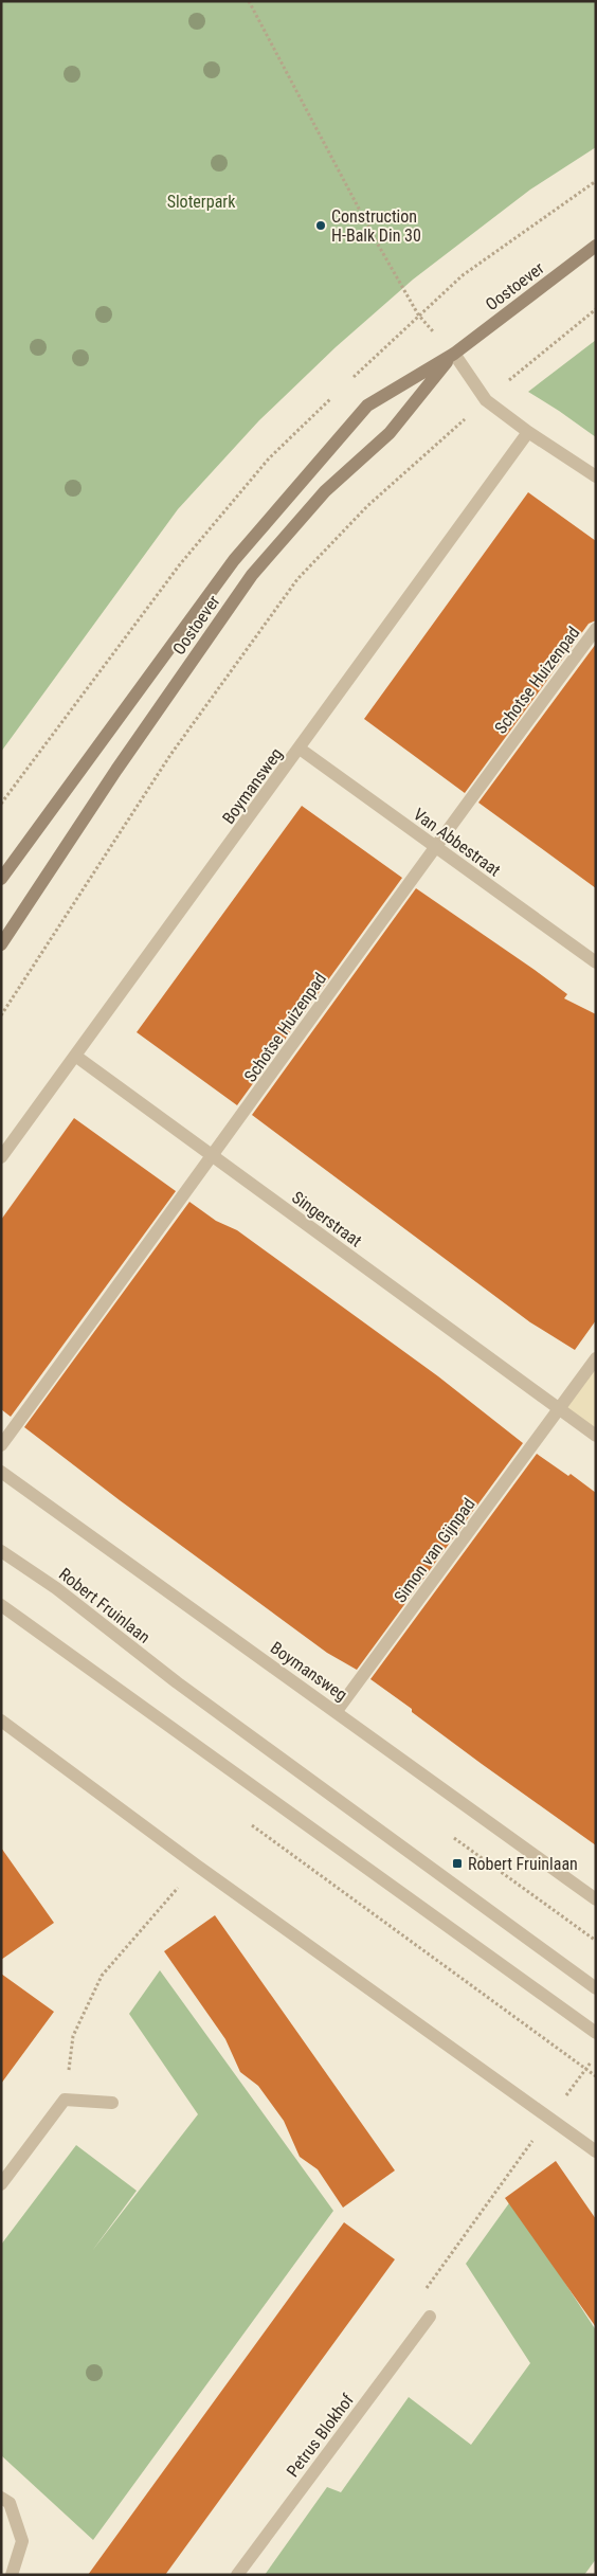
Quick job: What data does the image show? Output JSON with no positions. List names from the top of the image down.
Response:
{
  "streets": {
    "main road": ["Oostoever"],
    "street": [
      "Schotse Huizenpad",
      "Boymansweg",
      "Van Abbestraat",
      "Singerstraat",
      "Simon van Gijnpad",
      "Robert Fruinlaan",
      "Petrus Blokhof"
    ]
  },
  "crossings": [
    ["Schotse Huizenpad", "Van Abbestraat"],
    ["Schotse Huizenpad", "Singerstraat"],
    ["Boymansweg", "Van Abbestraat"],
    ["Boymansweg", "Singerstraat"],
    ["Boymansweg", "Simon van Gijnpad"],
    ["Singerstraat", "Simon van Gijnpad"]
  ],
  "parks": ["Sloterpark"],
  "places": {
    "other": ["Construction H-Balk Din 30"],
    "transit": ["Robert Fruinlaan"]
  }
}
